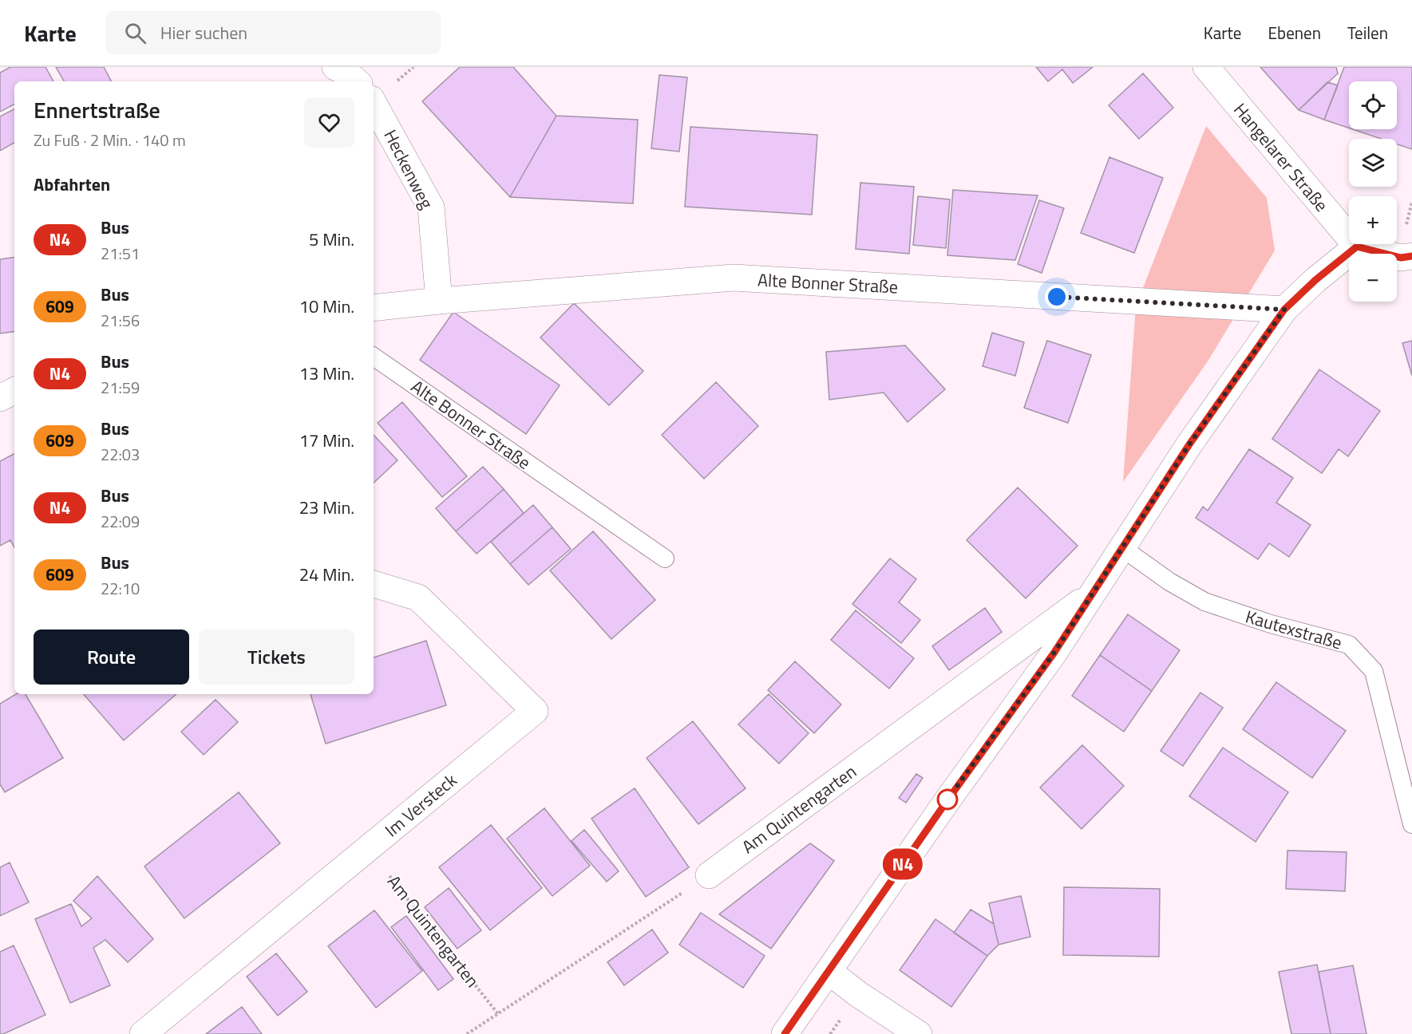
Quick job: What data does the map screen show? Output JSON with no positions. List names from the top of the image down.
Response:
{
  "streets": {
    "street": [
      "Hangelarer Straße",
      "Heckenweg",
      "Alte Bonner Straße",
      "Im Versteck",
      "Am Quintengarten"
    ],
    "lane": ["Kautexstraße"]
  },
  "crossings": [
    ["Heckenweg", "Alte Bonner Straße"],
    ["Im Versteck", "Am Quintengarten"]
  ],
  "lines": ["bus line N4"],
  "page": {
    "header": "Karte",
    "search": "Hier suchen",
    "nav": ["Karte", "Ebenen", "Teilen"],
    "on_map": "N4",
    "map_buttons": ["+", "−"],
    "heading": [
      ["Ennertstraße", "Zu Fuß · 2 Min. · 140 m"],
      "Abfahrten"
    ],
    "list": [
      {
        "mark": "N4",
        "name": "Bus",
        "note": "21:51",
        "value": "5 Min."
      },
      {
        "mark": "609",
        "name": "Bus",
        "note": "21:56",
        "value": "10 Min."
      },
      {
        "mark": "N4",
        "name": "Bus",
        "note": "21:59",
        "value": "13 Min."
      },
      {
        "mark": "609",
        "name": "Bus",
        "note": "22:03",
        "value": "17 Min."
      },
      {
        "mark": "N4",
        "name": "Bus",
        "note": "22:09",
        "value": "23 Min."
      },
      {
        "mark": "609",
        "name": "Bus",
        "note": "22:10",
        "value": "24 Min."
      }
    ],
    "buttons": ["Route", "Tickets"]
  }
}
